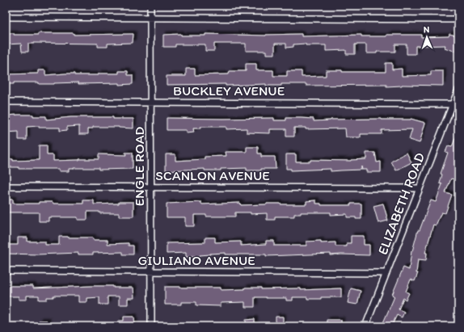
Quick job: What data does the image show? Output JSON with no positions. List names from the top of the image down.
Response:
{
  "streets": {
    "street": [
      "BUCKLEY AVENUE",
      "ENGLE ROAD",
      "SCANLON AVENUE",
      "ELIZABETH ROAD",
      "GIULIANO AVENUE"
    ]
  },
  "crossings": [
    ["BUCKLEY AVENUE", "ENGLE ROAD"],
    ["BUCKLEY AVENUE", "ELIZABETH ROAD"],
    ["ENGLE ROAD", "SCANLON AVENUE"],
    ["ENGLE ROAD", "GIULIANO AVENUE"],
    ["SCANLON AVENUE", "ELIZABETH ROAD"],
    ["ELIZABETH ROAD", "GIULIANO AVENUE"]
  ],
  "north": "top"
}
